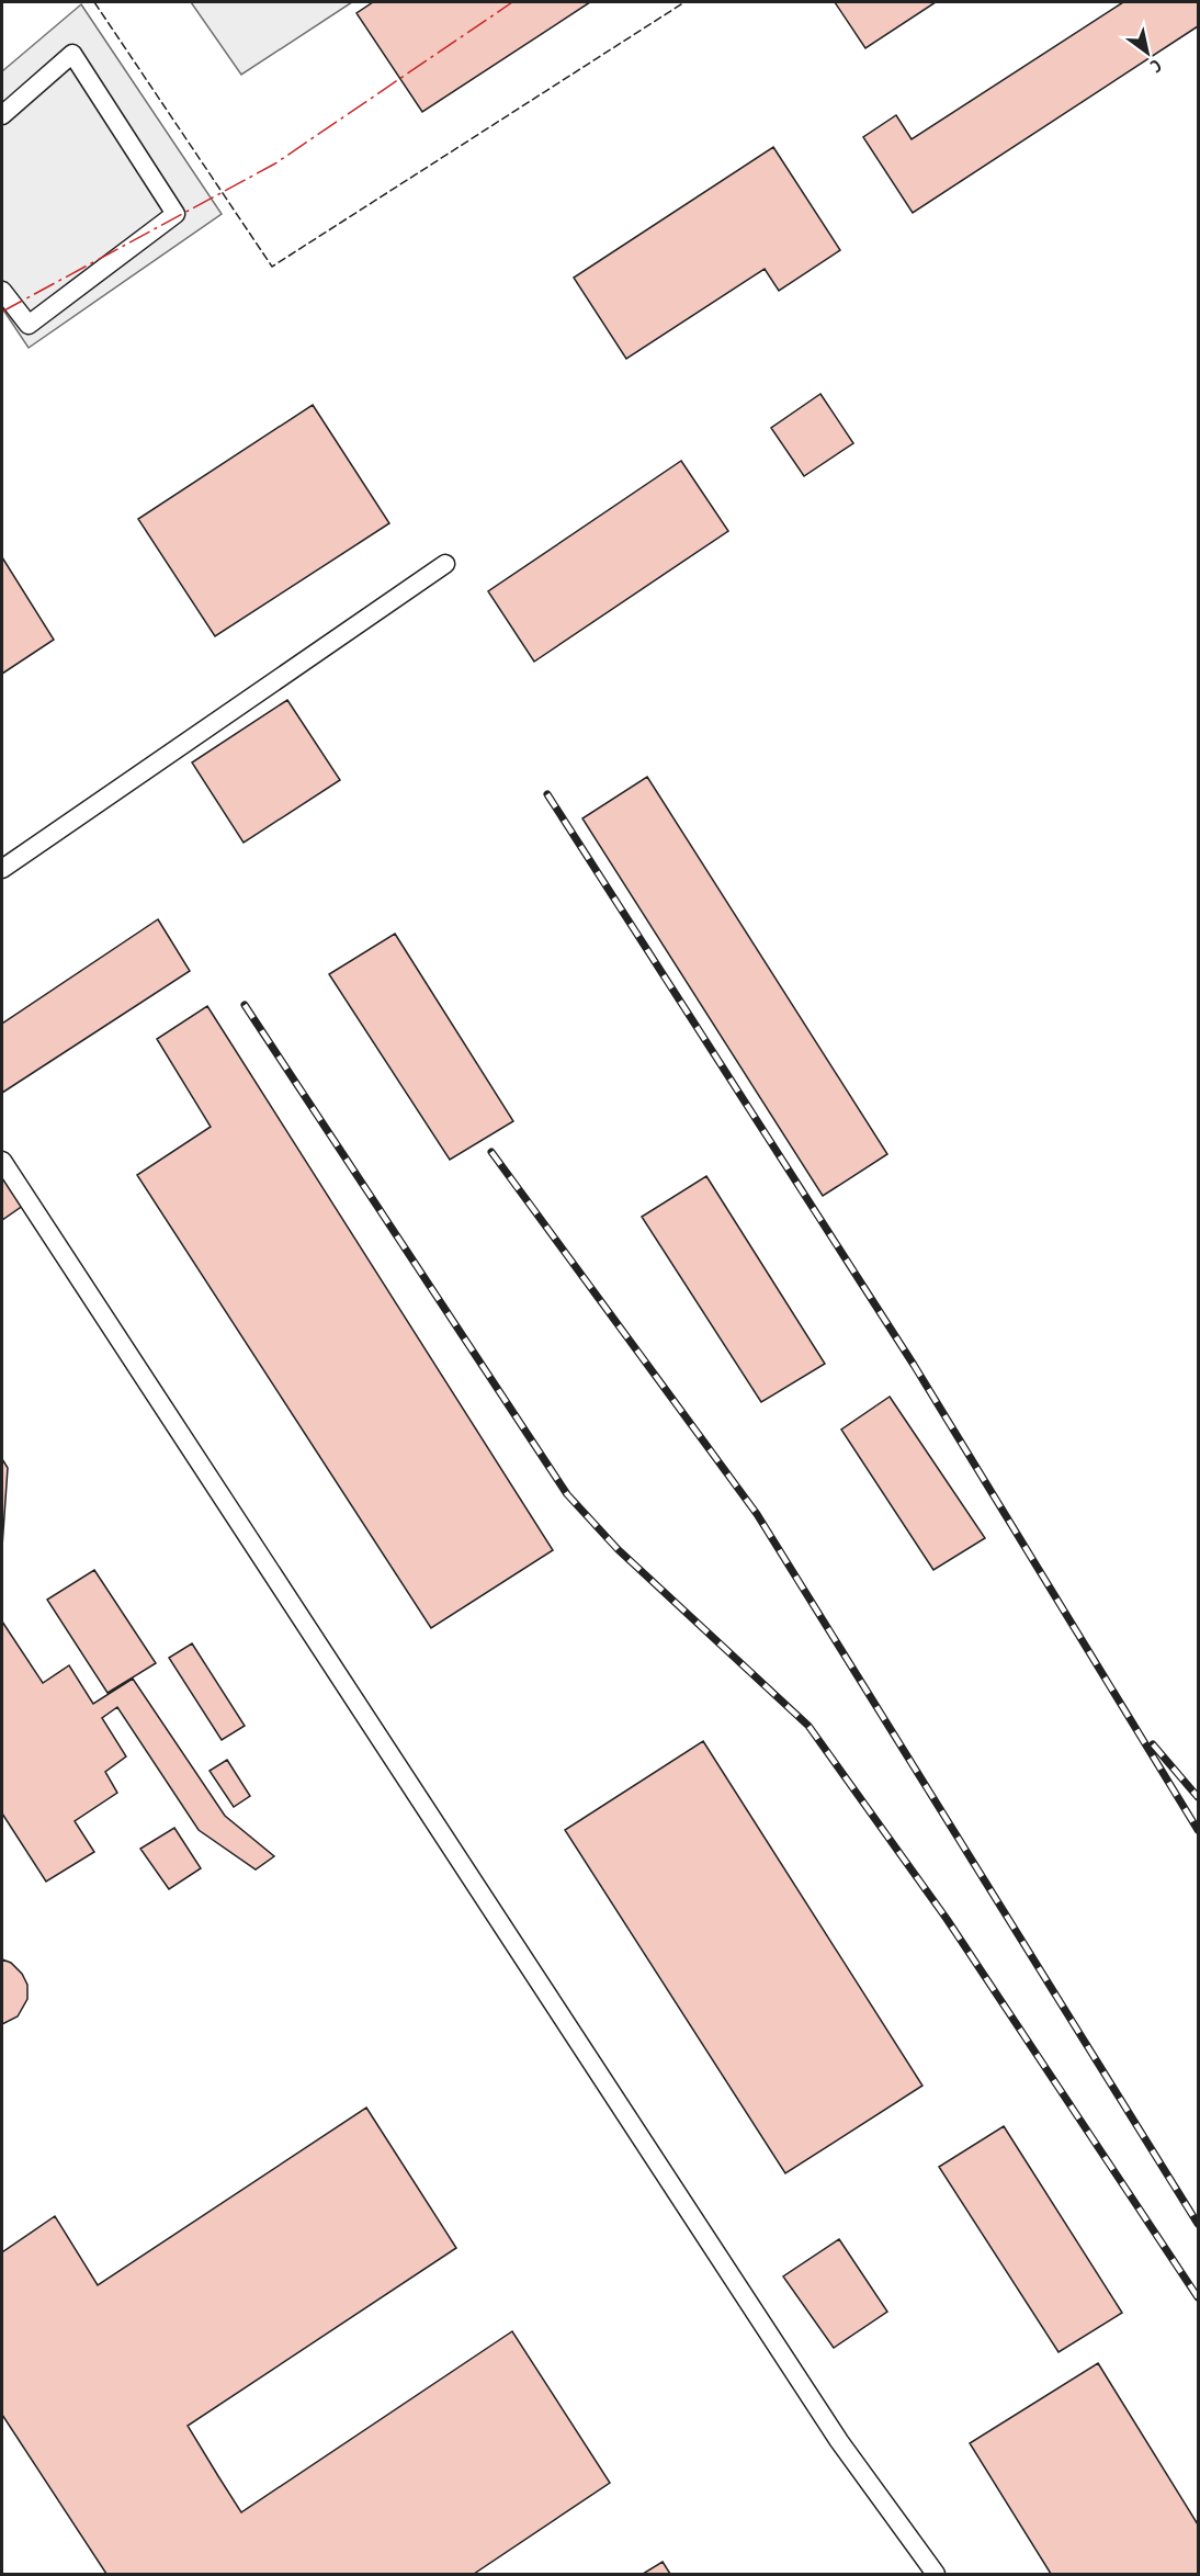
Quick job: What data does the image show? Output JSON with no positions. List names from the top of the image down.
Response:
{
  "north": "bottom right"
}
